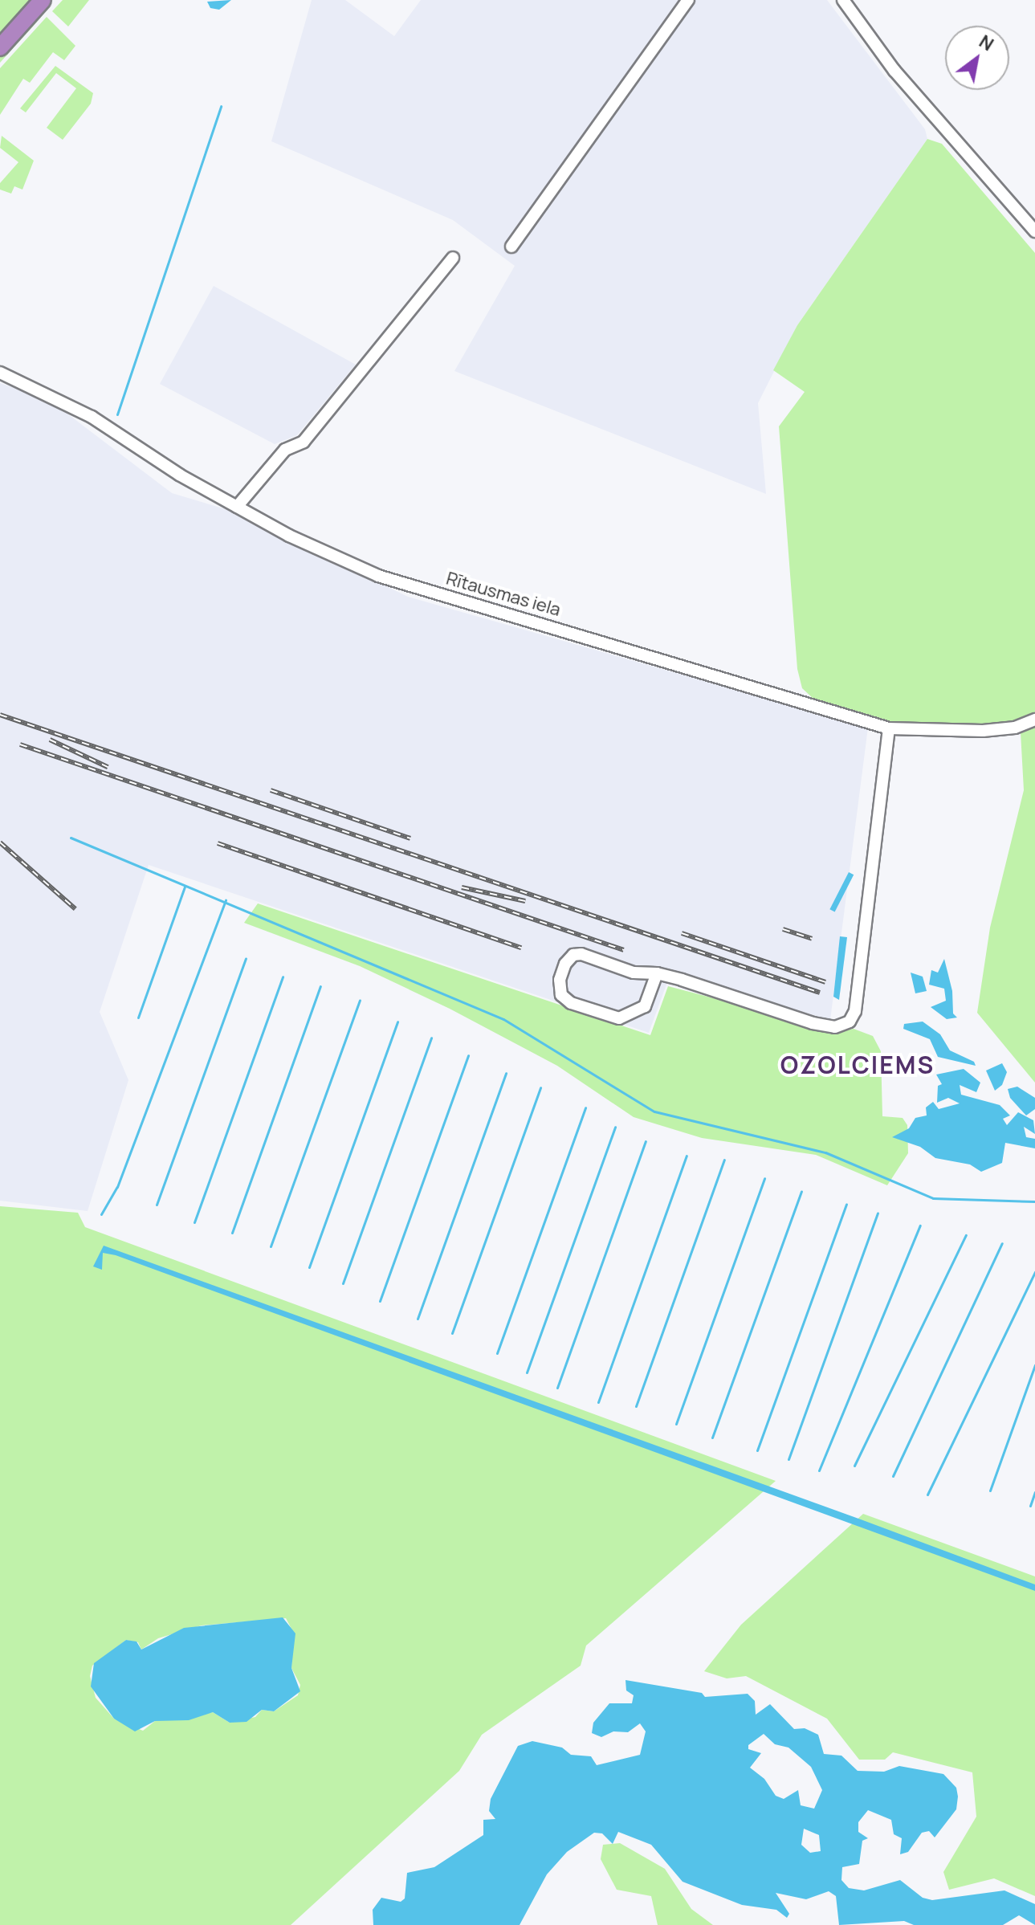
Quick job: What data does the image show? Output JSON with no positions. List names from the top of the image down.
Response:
{
  "streets": {
    "street": ["Rītausmas iela"]
  },
  "districts": ["OZOLCIEMS"],
  "north": "top right"
}
